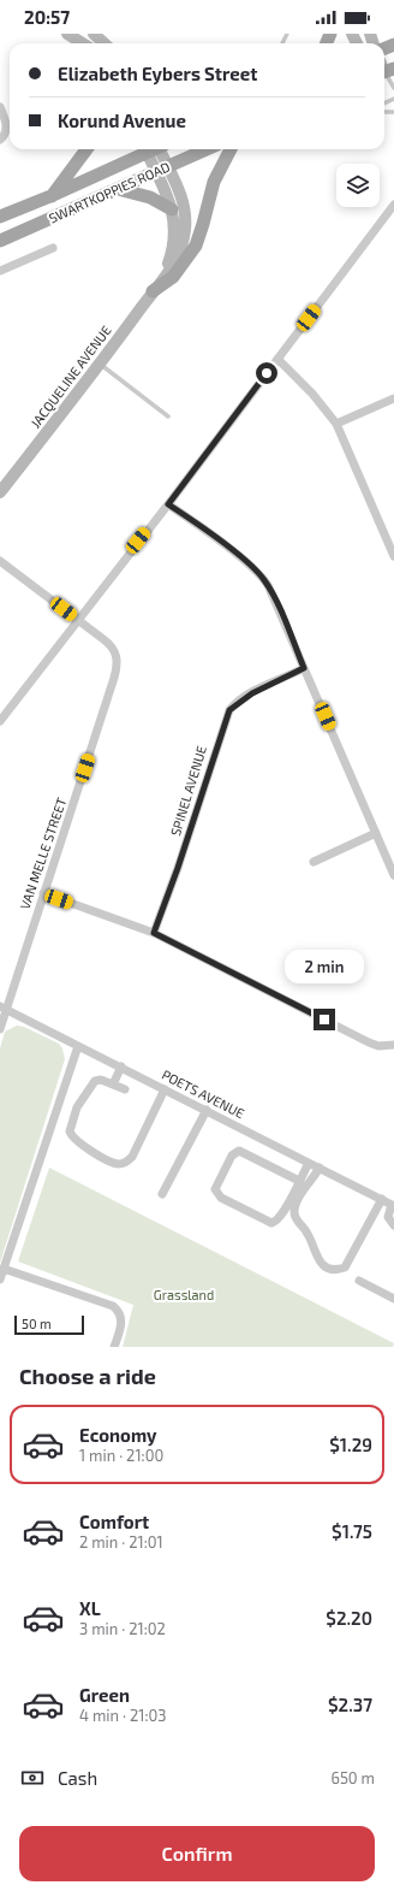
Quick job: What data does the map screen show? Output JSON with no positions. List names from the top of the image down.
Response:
{
  "streets": {
    "main road": ["SWARTKOPPIES ROAD"],
    "street": [
      "JACQUELINE AVENUE",
      "SPINEL AVENUE",
      "VAN MELLE STREET",
      "POETS AVENUE"
    ]
  },
  "crossings": [
    ["SWARTKOPPIES ROAD", "JACQUELINE AVENUE"],
    ["VAN MELLE STREET", "POETS AVENUE"]
  ],
  "parks": ["Grassland"],
  "scale_bar": "50 m",
  "page": {
    "status": "20:57",
    "banner": ["Elizabeth Eybers Street", "Korund Avenue"],
    "bubble": "2 min",
    "scale": "50 m",
    "heading": "Choose a ride",
    "list": [
      {
        "name": "Economy",
        "note": "1 min · 21:00",
        "value": "$1.29"
      },
      {
        "name": "Comfort",
        "note": "2 min · 21:01",
        "value": "$1.75"
      },
      {
        "name": "XL",
        "note": "3 min · 21:02",
        "value": "$2.20"
      },
      {
        "name": "Green",
        "note": "4 min · 21:03",
        "value": "$2.37"
      }
    ],
    "pay": ["Cash", "650 m"],
    "buttons": "Confirm"
  }
}
